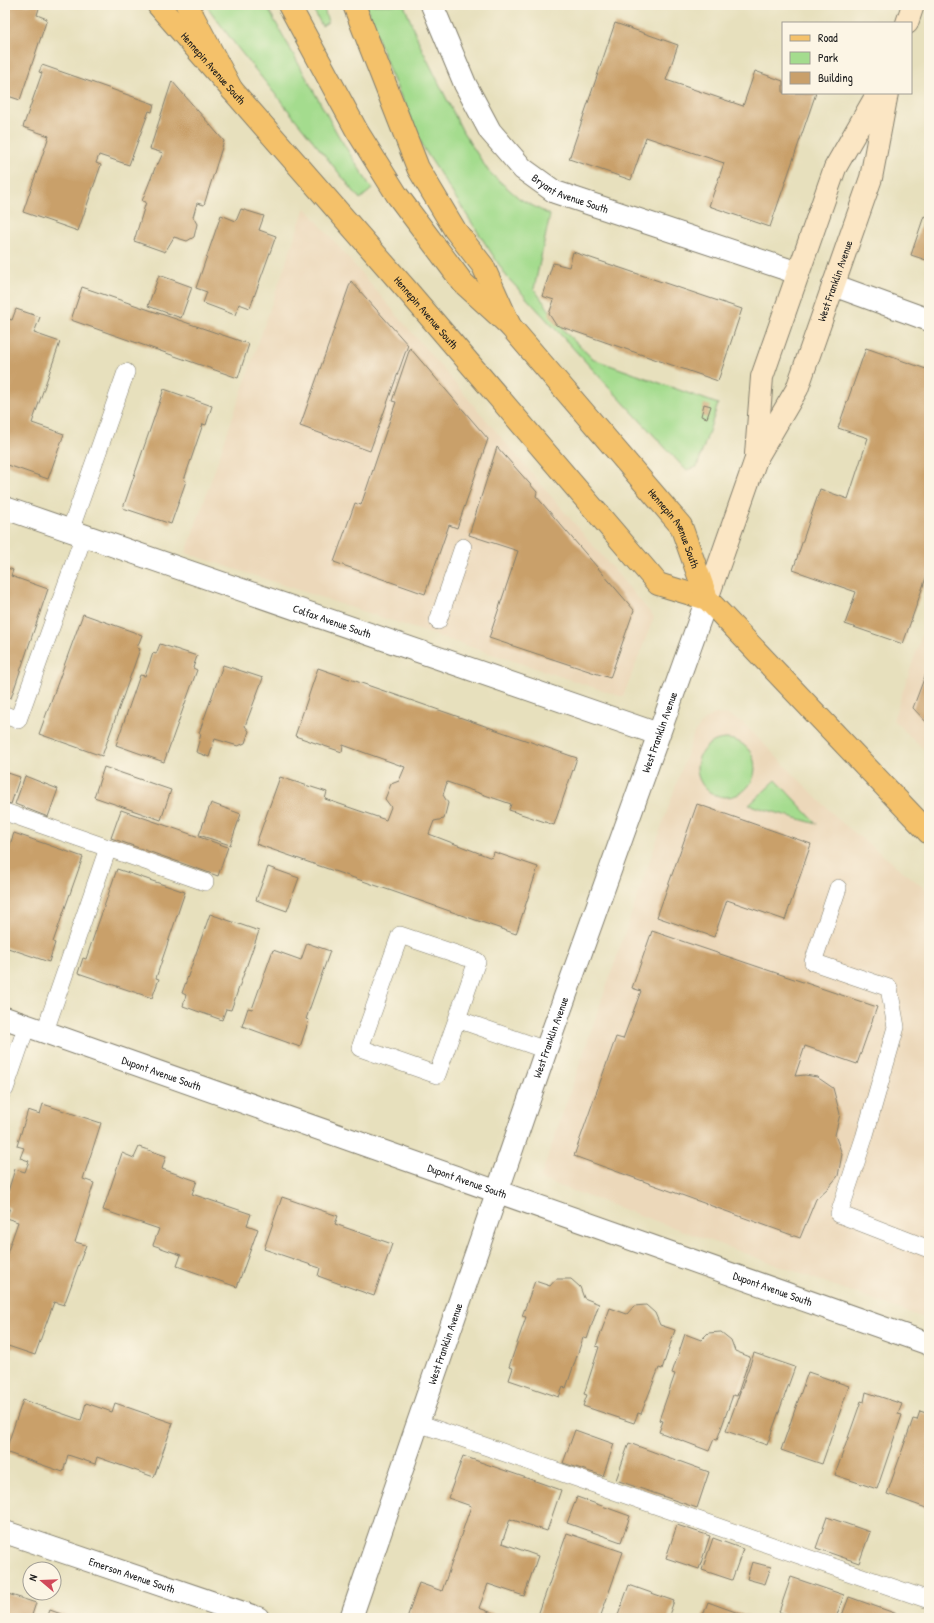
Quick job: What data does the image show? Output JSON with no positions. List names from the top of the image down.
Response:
{
  "streets": {
    "main road": ["Hennepin Avenue South", "West Franklin Avenue"],
    "street": [
      "Bryant Avenue South",
      "Colfax Avenue South",
      "Dupont Avenue South",
      "Emerson Avenue South"
    ]
  },
  "crossings": [
    ["Hennepin Avenue South", "West Franklin Avenue"],
    ["Bryant Avenue South", "West Franklin Avenue"],
    ["West Franklin Avenue", "Colfax Avenue South"],
    ["West Franklin Avenue", "Dupont Avenue South"]
  ],
  "legend": ["Road", "Park", "Building"],
  "north": "left"
}
